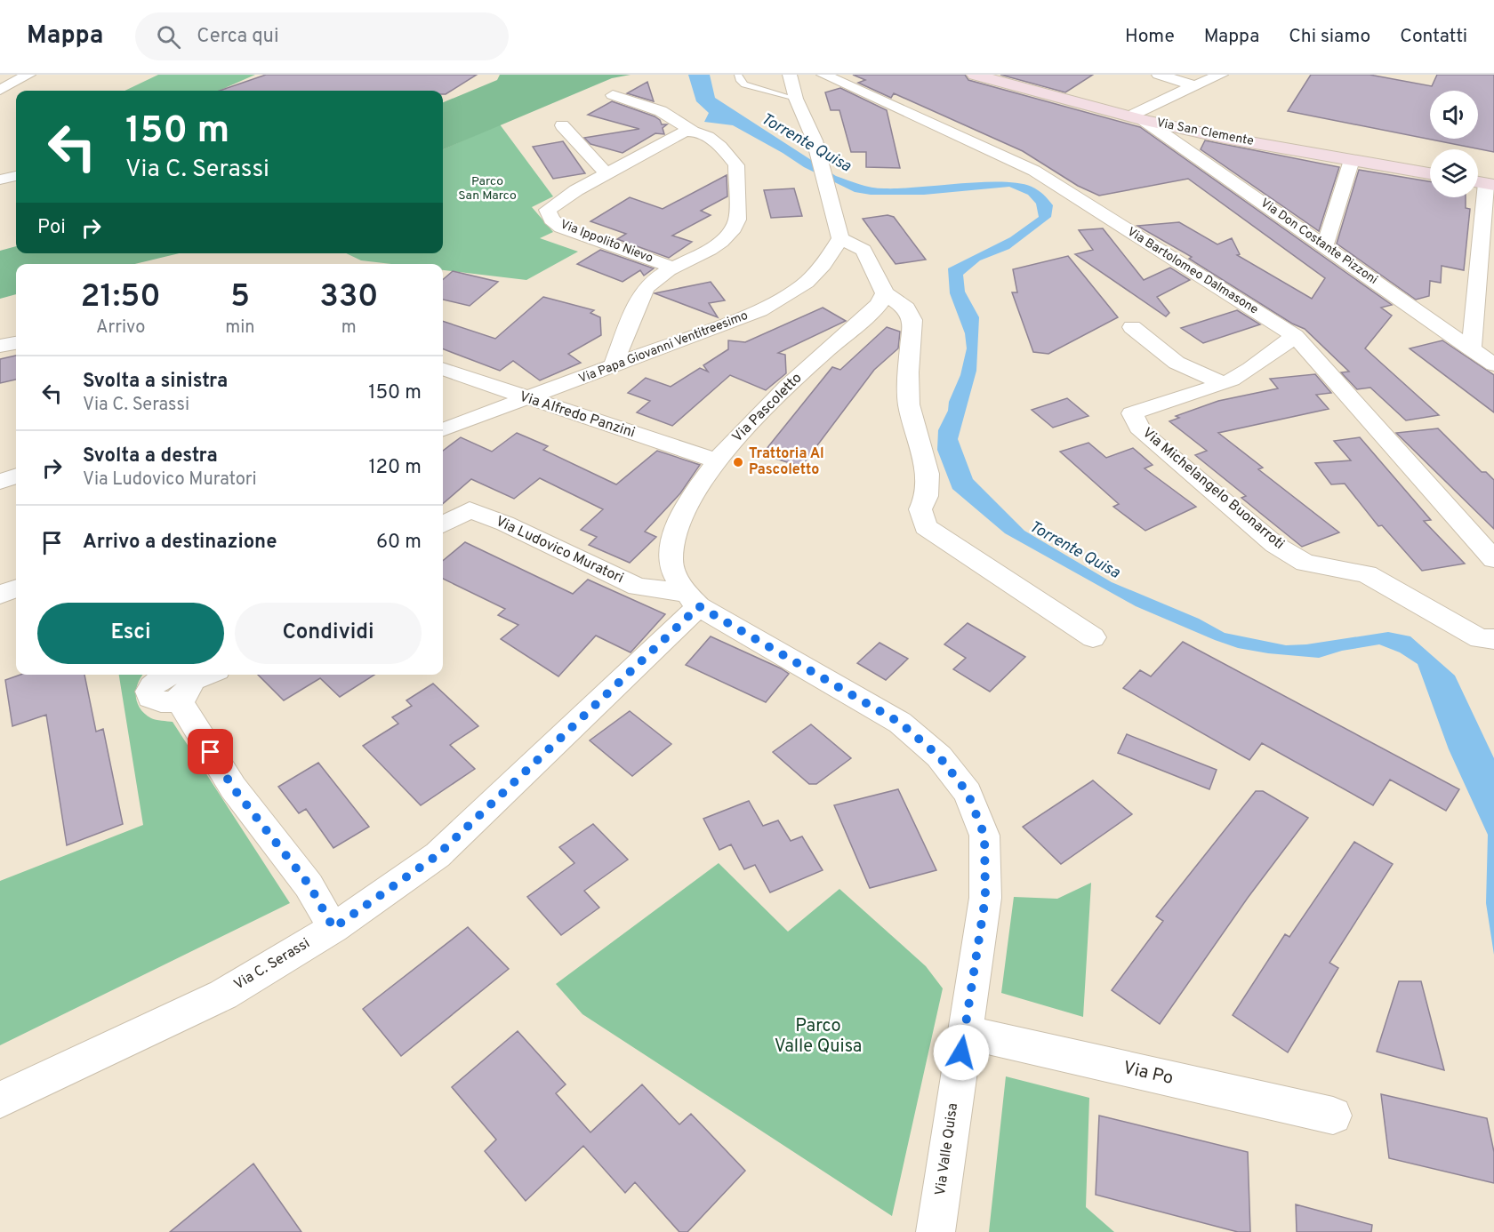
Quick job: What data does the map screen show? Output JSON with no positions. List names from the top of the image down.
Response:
{
  "streets": {
    "street": [
      "Via San Clemente",
      "Via Ippolito Nievo",
      "Via Don Costante Pizzoni",
      "Via Bartolomeo Dalmasone",
      "Via Papa Giovanni Ventitreesimo",
      "Via Pascoletto",
      "Via Alfredo Panzini",
      "Via Michelangelo Buonarroti",
      "Via Ludovico Muratori",
      "Via C. Serassi",
      "Via Po",
      "Via Valle Quisa"
    ]
  },
  "crossings": [
    ["Via San Clemente", "Via Don Costante Pizzoni"],
    ["Via Ippolito Nievo", "Via Papa Giovanni Ventitreesimo"],
    ["Via Bartolomeo Dalmasone", "Via Michelangelo Buonarroti"],
    ["Via Papa Giovanni Ventitreesimo", "Via Alfredo Panzini"],
    ["Via Pascoletto", "Via Alfredo Panzini"],
    ["Via Pascoletto", "Via Ludovico Muratori"],
    ["Via Pascoletto", "Via C. Serassi"],
    ["Via Pascoletto", "Via Valle Quisa"],
    ["Via Ludovico Muratori", "Via C. Serassi"],
    ["Via Ludovico Muratori", "Via Valle Quisa"],
    ["Via C. Serassi", "Via Valle Quisa"],
    ["Via Po", "Via Valle Quisa"]
  ],
  "water": ["Torrente Quisa"],
  "parks": ["Parco San Marco", "Parco Valle Quisa"],
  "places": ["Trattoria Al Pascoletto"],
  "page": {
    "header": "Mappa",
    "search": "Cerca qui",
    "nav": [
      "Home",
      "Mappa",
      "Chi siamo",
      "Contatti"
    ],
    "turn": ["150 m", "Via C. Serassi"],
    "then": "Poi",
    "eta": [
      "21:50",
      "Arrivo",
      "5",
      "min",
      "330",
      "m"
    ],
    "list": [
      {
        "name": "Svolta a sinistra",
        "note": "Via C. Serassi",
        "value": "150 m"
      },
      {
        "name": "Svolta a destra",
        "note": "Via Ludovico Muratori",
        "value": "120 m"
      },
      {
        "name": "Arrivo a destinazione",
        "value": "60 m"
      }
    ],
    "buttons": ["Esci", "Condividi"]
  }
}
